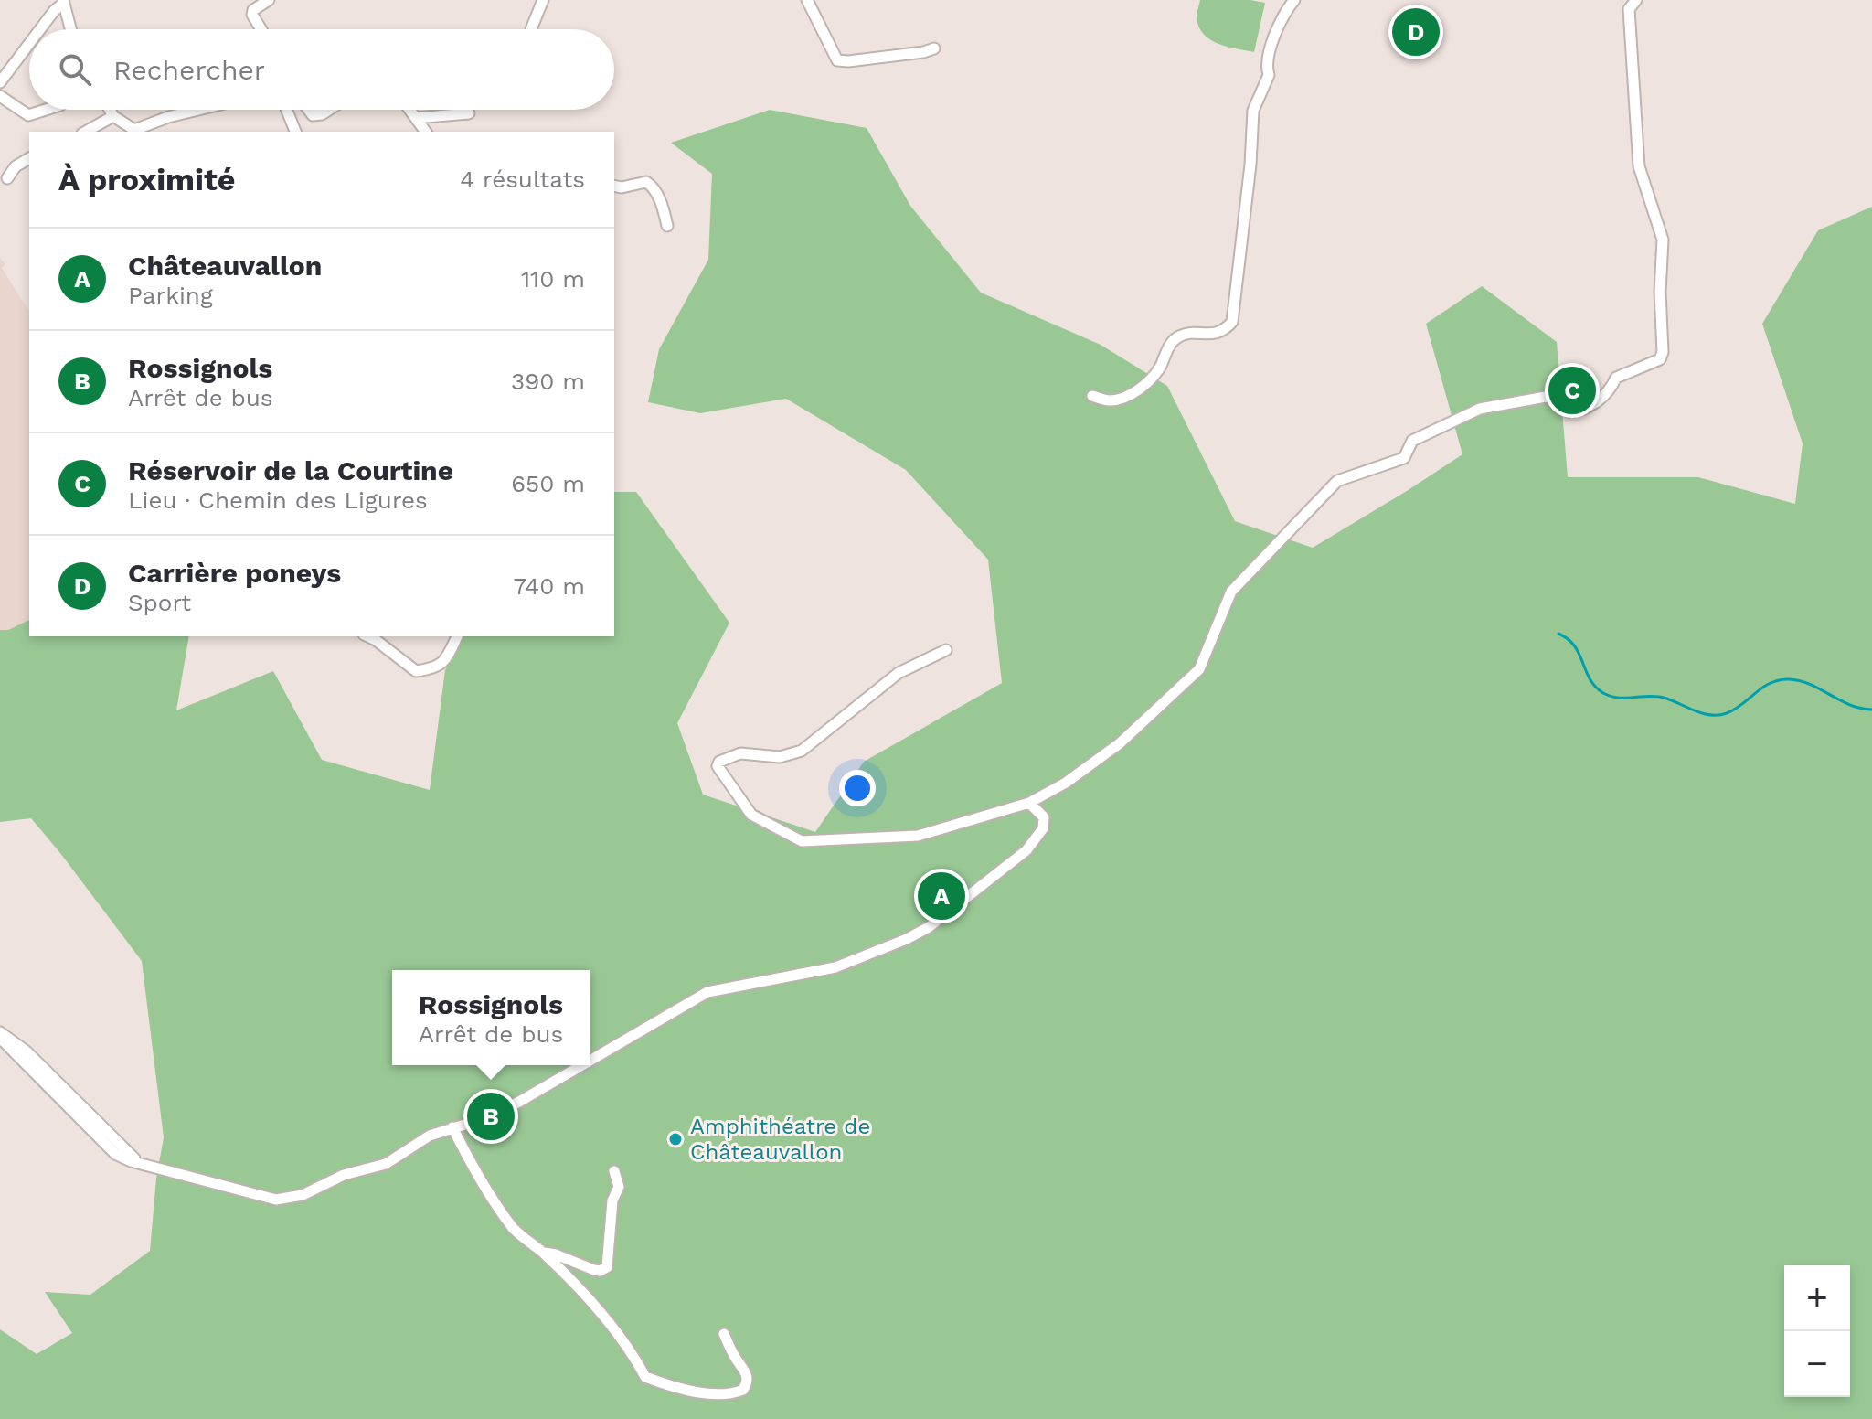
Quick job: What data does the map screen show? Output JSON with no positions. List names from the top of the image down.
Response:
{
  "places": ["Amphithéatre de Châteauvallon"],
  "page": {
    "pins": [
      "D",
      "C",
      "A",
      "B"
    ],
    "search": "Rechercher",
    "heading": ["À proximité", "4 résultats"],
    "list": [
      {
        "mark": "A",
        "name": "Châteauvallon",
        "note": "Parking",
        "value": "110 m"
      },
      {
        "mark": "B",
        "name": "Rossignols",
        "note": "Arrêt de bus",
        "value": "390 m"
      },
      {
        "mark": "C",
        "name": "Réservoir de la Courtine",
        "note": "Lieu · Chemin des Ligures",
        "value": "650 m"
      },
      {
        "mark": "D",
        "name": "Carrière poneys",
        "note": "Sport",
        "value": "740 m"
      }
    ],
    "popup": ["Rossignols", "Arrêt de bus"],
    "map_buttons": ["+", "−"]
  }
}
